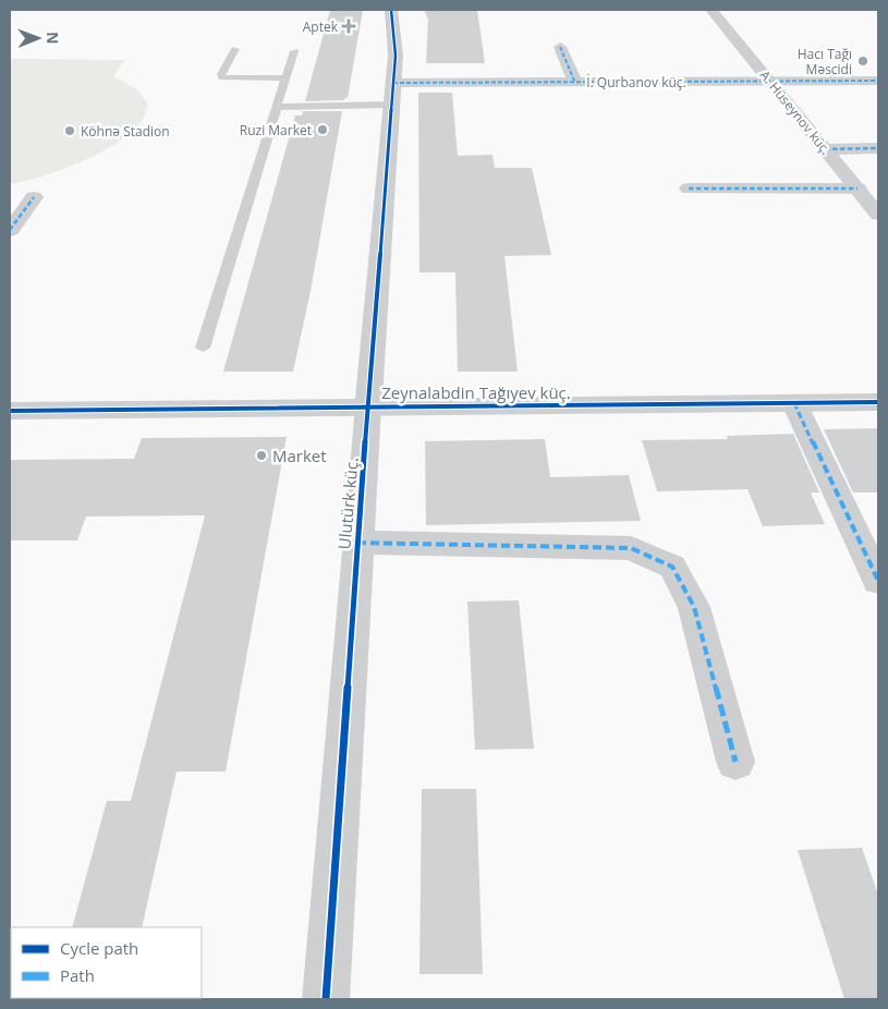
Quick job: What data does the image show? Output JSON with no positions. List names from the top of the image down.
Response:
{
  "streets": {
    "street": [
      "İ. Qurbanov küç.",
      "A. Hüseynov küç.",
      "Zeynalabdin Tağıyev küç.",
      "Ulutürk küç."
    ]
  },
  "crossings": [
    ["İ. Qurbanov küç.", "A. Hüseynov küç."],
    ["İ. Qurbanov küç.", "Ulutürk küç."],
    ["Zeynalabdin Tağıyev küç.", "Ulutürk küç."]
  ],
  "places": {
    "health": ["Aptek"],
    "other": [
      "Hacı Tağı Məscidi",
      "Ruzi Market",
      "Köhnə Stadion",
      "Market"
    ]
  },
  "legend": ["Cycle path", "Path"],
  "north": "right"
}
